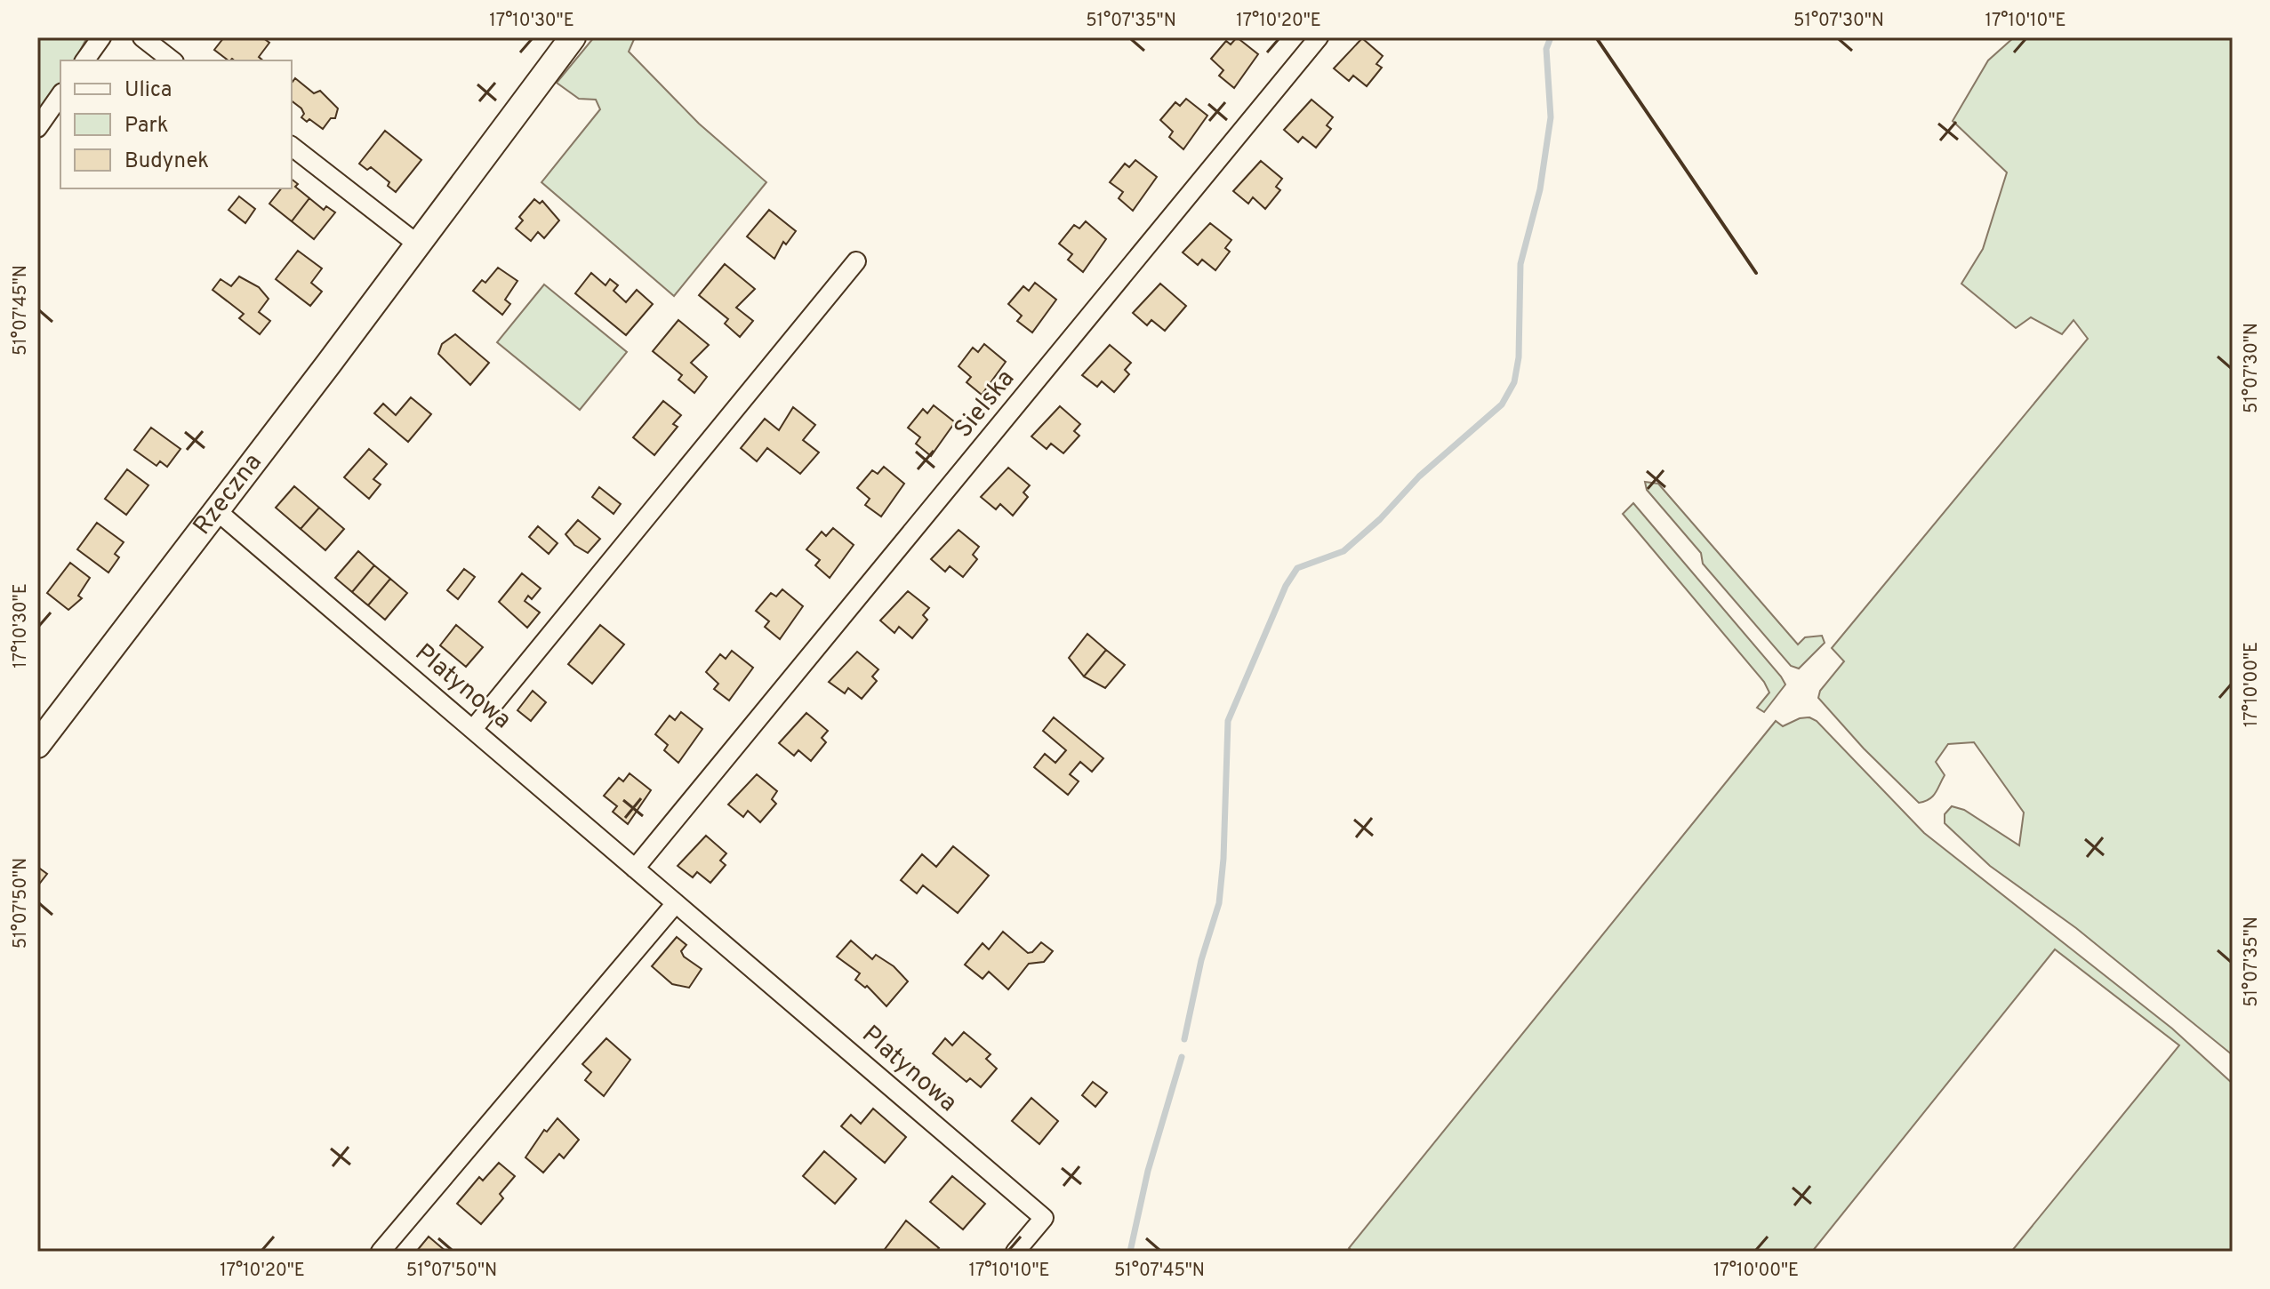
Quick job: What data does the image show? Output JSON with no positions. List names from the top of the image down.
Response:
{
  "streets": {
    "street": ["Sielska", "Rzeczna", "Platynowa"]
  },
  "crossings": [
    ["Sielska", "Platynowa"],
    ["Rzeczna", "Platynowa"]
  ],
  "legend": ["Ulica", "Park", "Budynek"],
  "coordinates": [
    "17°10'30\"E",
    "51°07'35\"N",
    "17°10'20\"E",
    "51°07'30\"N",
    "17°10'10\"E",
    "51°07'45\"N",
    "17°10'00\"E",
    "51°07'50\"N"
  ]
}
